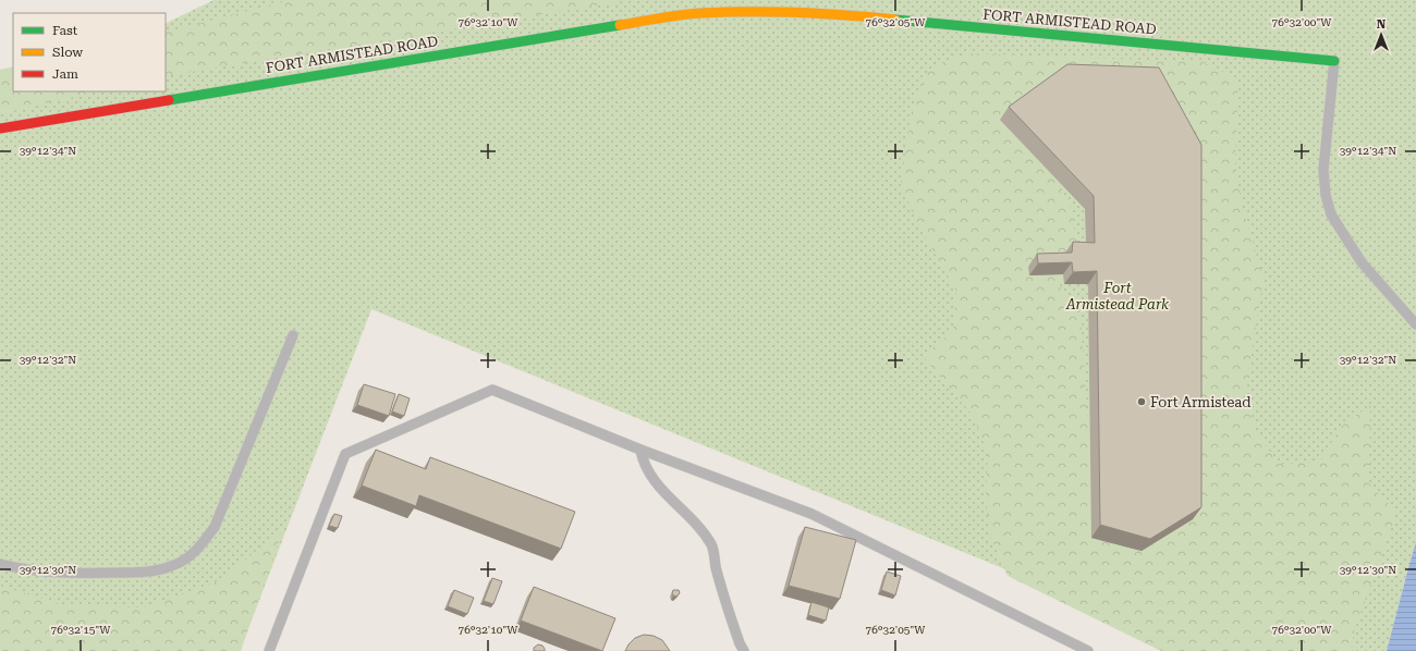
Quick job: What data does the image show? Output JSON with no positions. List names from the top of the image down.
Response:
{
  "streets": {
    "street": ["FORT ARMISTEAD ROAD"]
  },
  "parks": ["Fort Armistead Park"],
  "places": ["Fort Armistead"],
  "legend": ["Fast", "Slow", "Jam"],
  "north": "top",
  "coordinates": [
    "76°32'10\"W",
    "76°32'05\"W",
    "76°32'00\"W",
    "39°12'34\"N",
    "39°12'32\"N",
    "39°12'30\"N",
    "76°32'15\"W"
  ]
}
